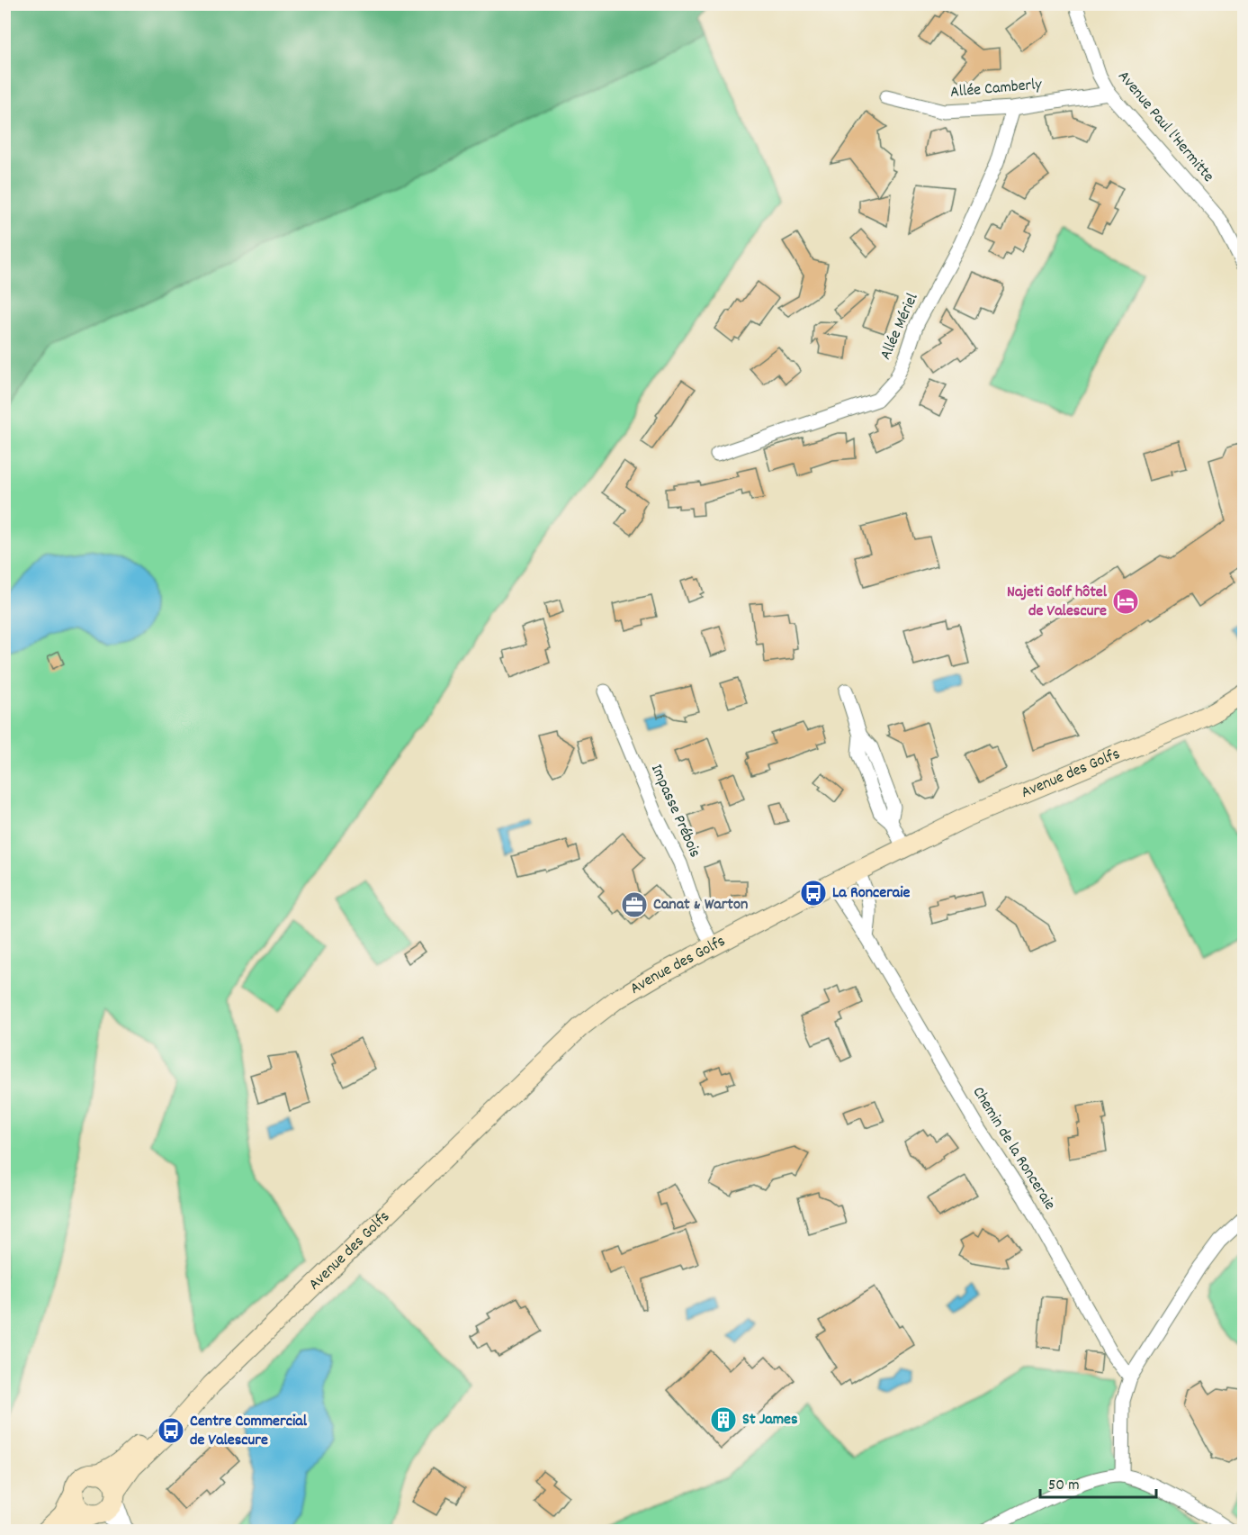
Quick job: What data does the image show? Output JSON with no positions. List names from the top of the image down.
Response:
{
  "streets": {
    "main road": ["Avenue des Golfs"],
    "street": [
      "Allée Camberly",
      "Avenue Paul l'Hermitte",
      "Allée Mériel",
      "Impasse Prébois",
      "Chemin de la Ronceraie"
    ]
  },
  "crossings": [
    ["Allée Camberly", "Avenue Paul l'Hermitte"],
    ["Allée Camberly", "Allée Mériel"],
    ["Avenue des Golfs", "Impasse Prébois"],
    ["Avenue des Golfs", "Chemin de la Ronceraie"]
  ],
  "places": {
    "hotel": ["Najeti Golf hôtel de Valescure"],
    "bus stop": ["La Ronceraie", "Centre Commercial de Valescure"],
    "office": ["Canat & Warton"],
    "building": ["St James"]
  },
  "scale_bar": "50 m"
}
